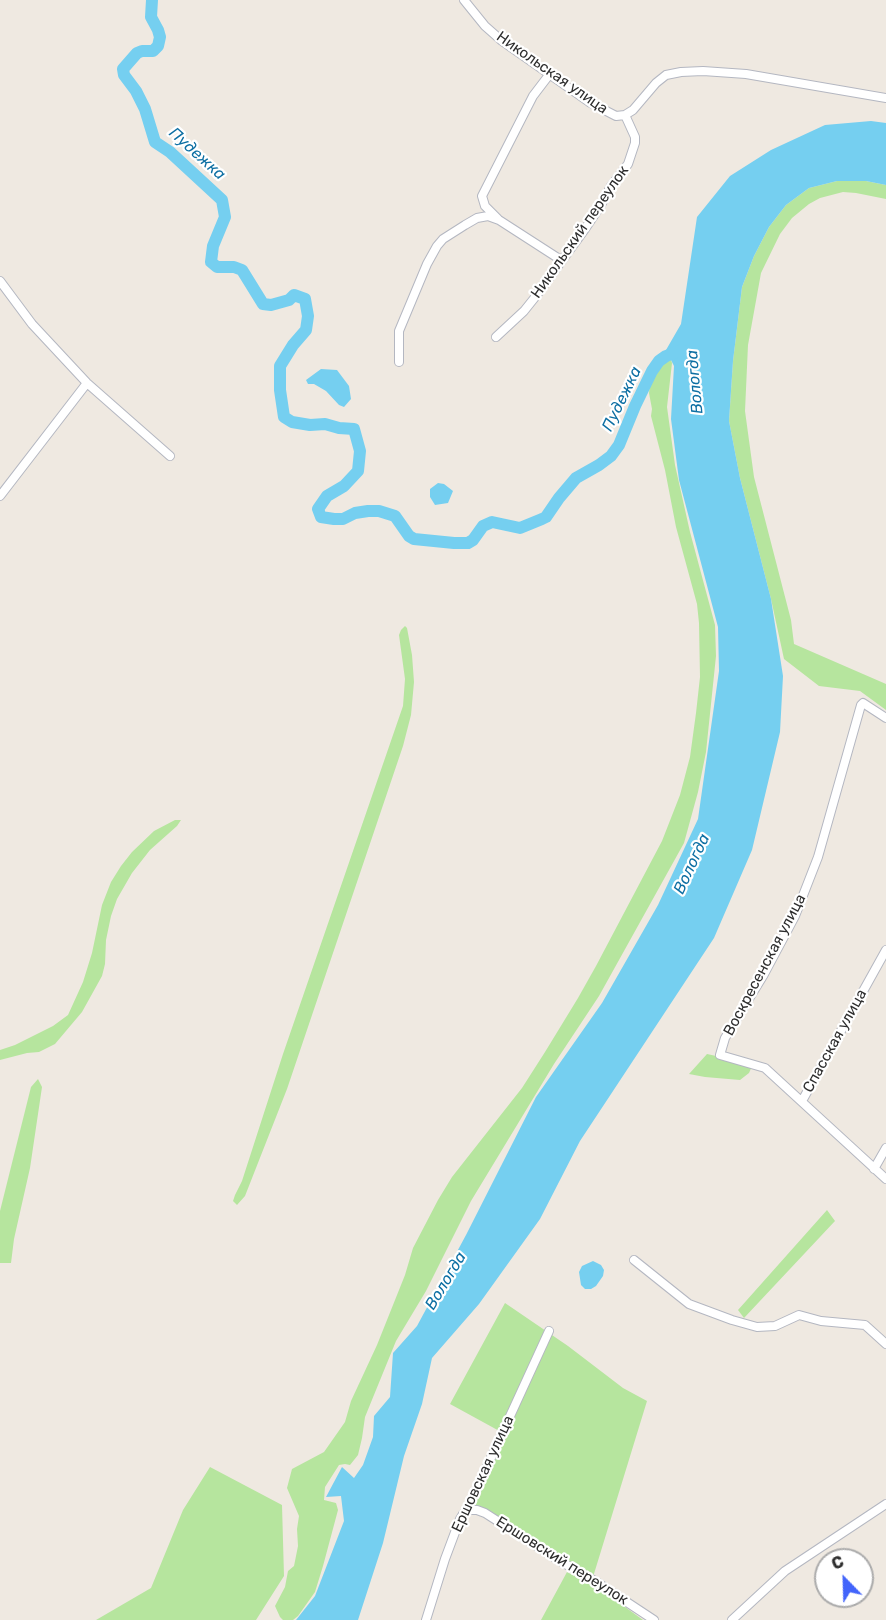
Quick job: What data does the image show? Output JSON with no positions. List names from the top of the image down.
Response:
{
  "streets": {
    "street": [
      "Никольская улица",
      "Никольский переулок",
      "Воскресенская улица",
      "Спасская улица",
      "Ершовская улица",
      "Ершовский переулок"
    ]
  },
  "crossings": [
    ["Никольская улица", "Никольский переулок"],
    ["Воскресенская улица", "Спасская улица"],
    ["Ершовская улица", "Ершовский переулок"]
  ],
  "water": ["Пудежка", "Вологда"],
  "north": "top left"
}
